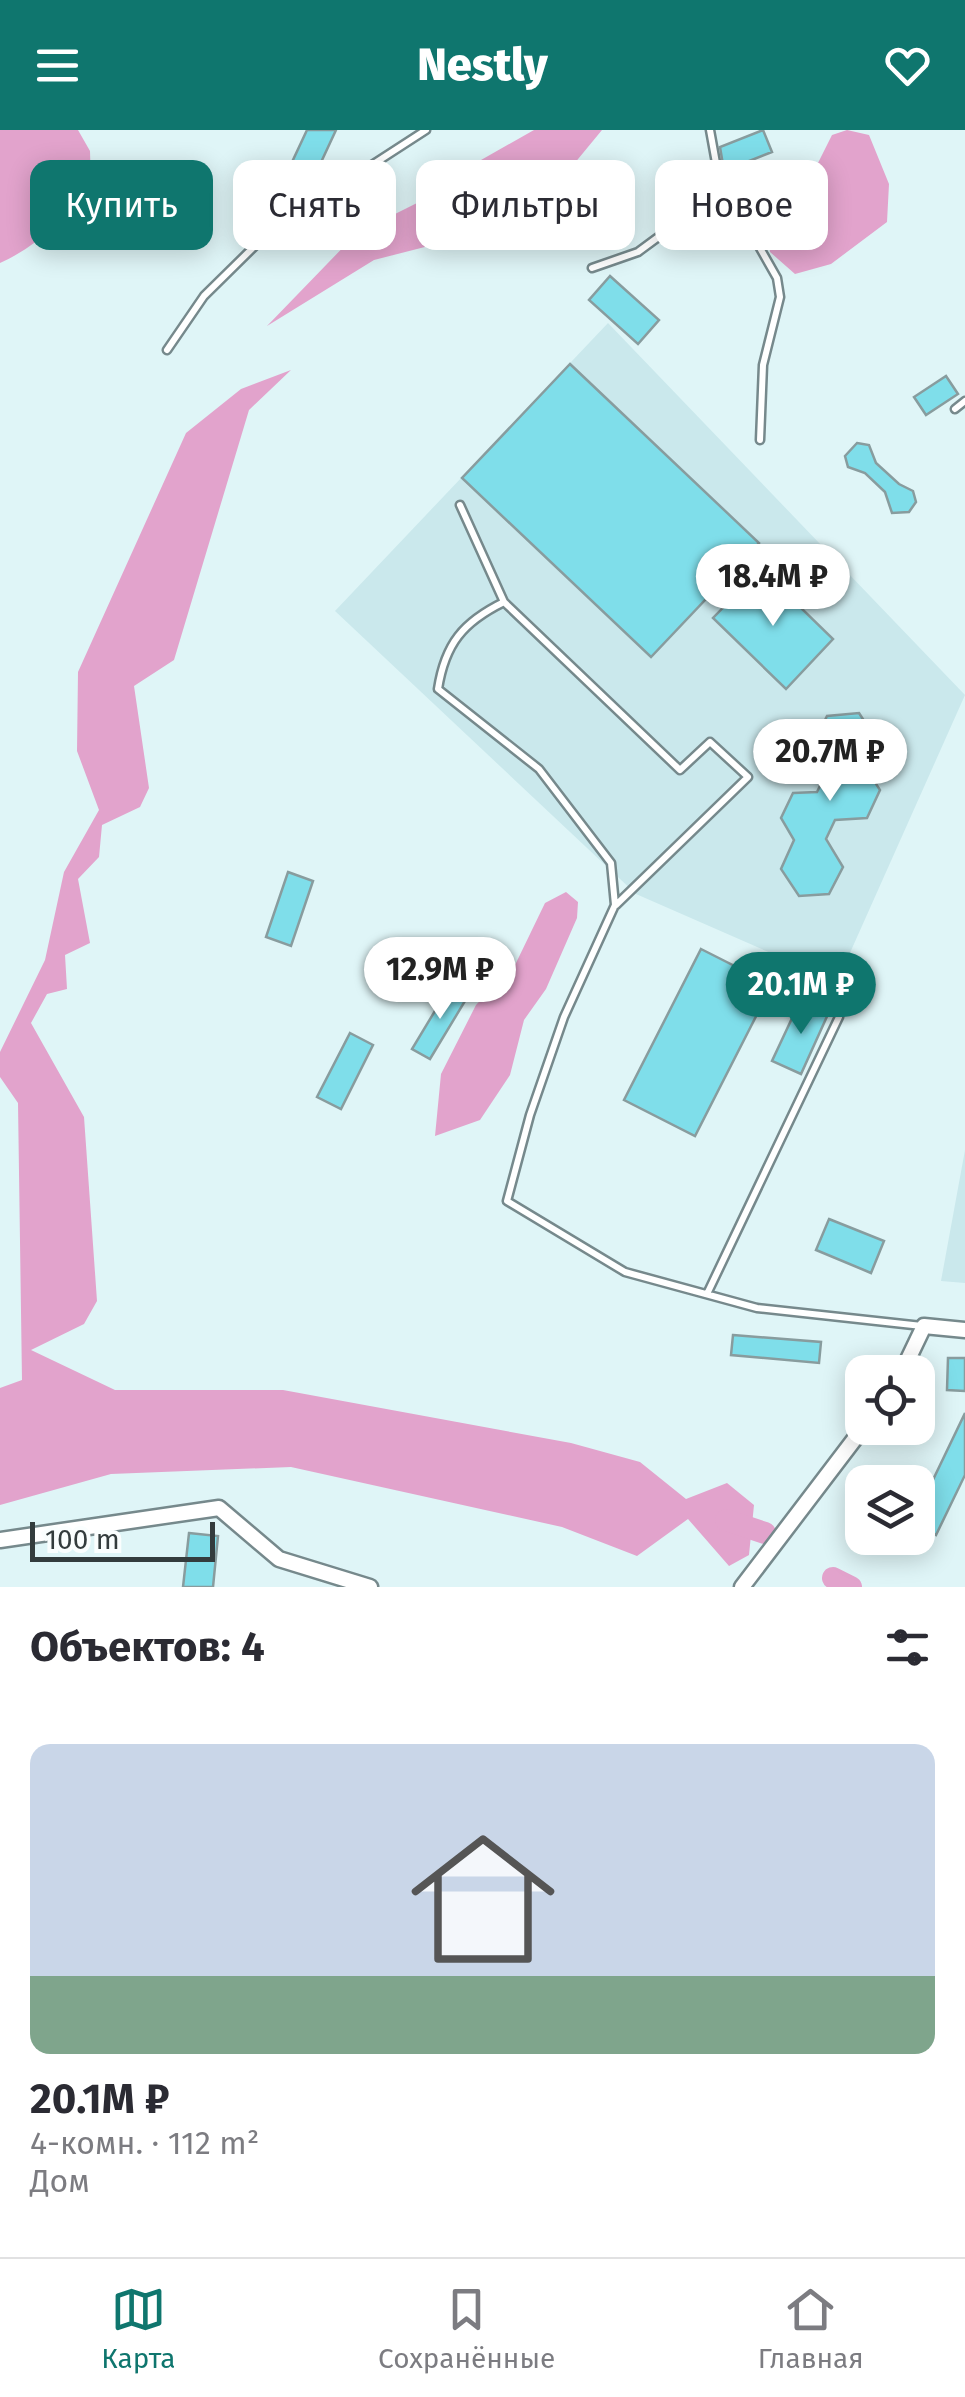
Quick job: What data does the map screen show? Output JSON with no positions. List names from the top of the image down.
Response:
{
  "scale_bar": "100 m",
  "page": {
    "header": "Nestly",
    "chip": [
      "Купить",
      "Снять",
      "Фильтры",
      "Новое"
    ],
    "price": [
      "18.4M ₽",
      "20.7M ₽",
      "12.9M ₽",
      "20.1M ₽"
    ],
    "scale": "100 m",
    "heading": "Объектов: 4",
    "list": [
      {
        "name": "20.1M ₽",
        "note": "4-комн. · 112 m² · Дом"
      }
    ],
    "tabs": ["Карта", "Сохранённые", "Главная"]
  }
}
